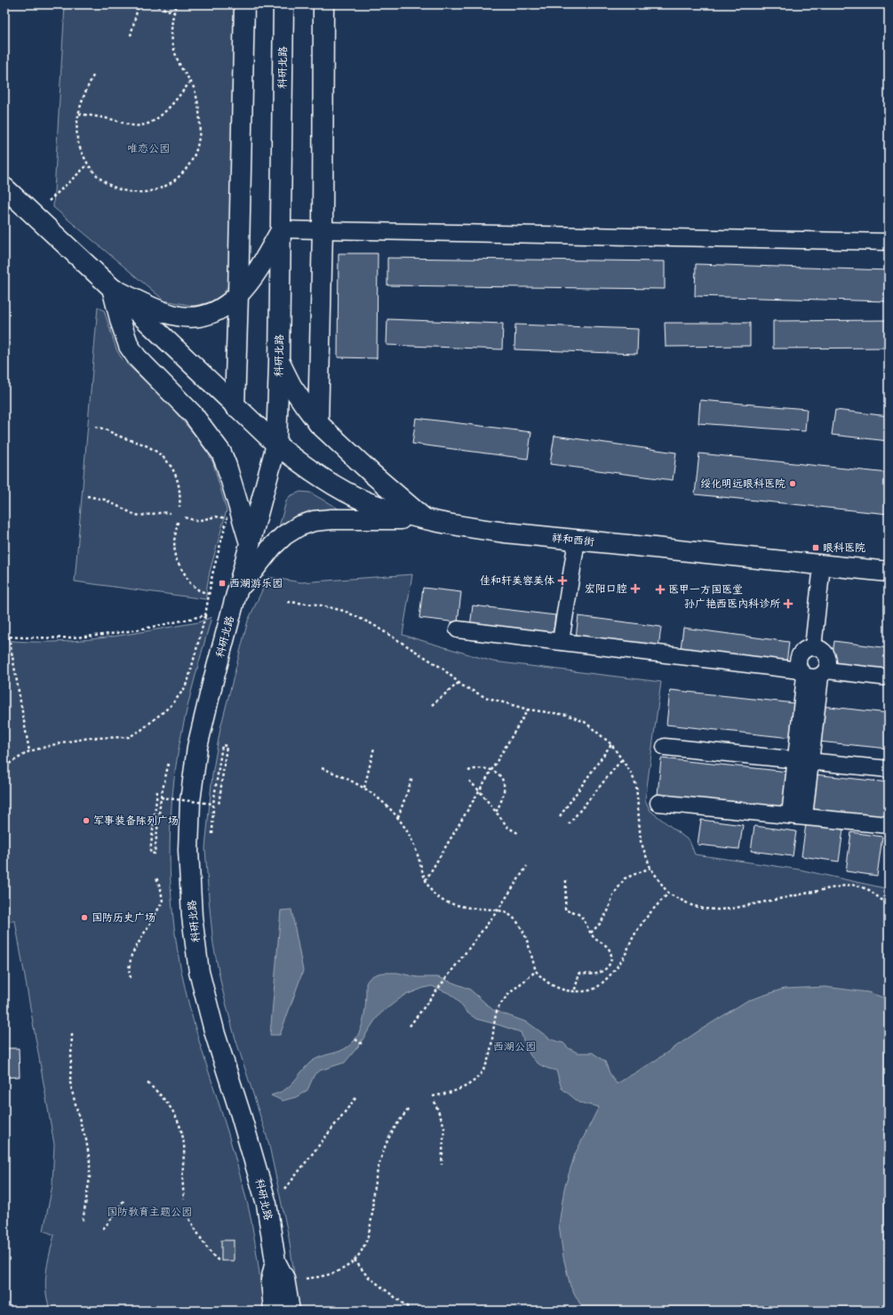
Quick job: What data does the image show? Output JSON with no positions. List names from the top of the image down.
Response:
{
  "streets": {
    "main road": ["科研北路", "祥和西街"]
  },
  "crossings": [
    ["科研北路", "祥和西街"]
  ],
  "parks": ["唯恋公园", "西湖公园", "国防教育主题公园"],
  "places": {
    "other": ["绥化明远眼科医院", "军事装备陈列广场", "国防历史广场"],
    "transit": ["眼科医院", "西湖游乐园"],
    "health": [
      "佳和轩美容美体",
      "宏阳口腔",
      "医甲一方国医堂",
      "孙广艳西医内科诊所"
    ]
  }
}
